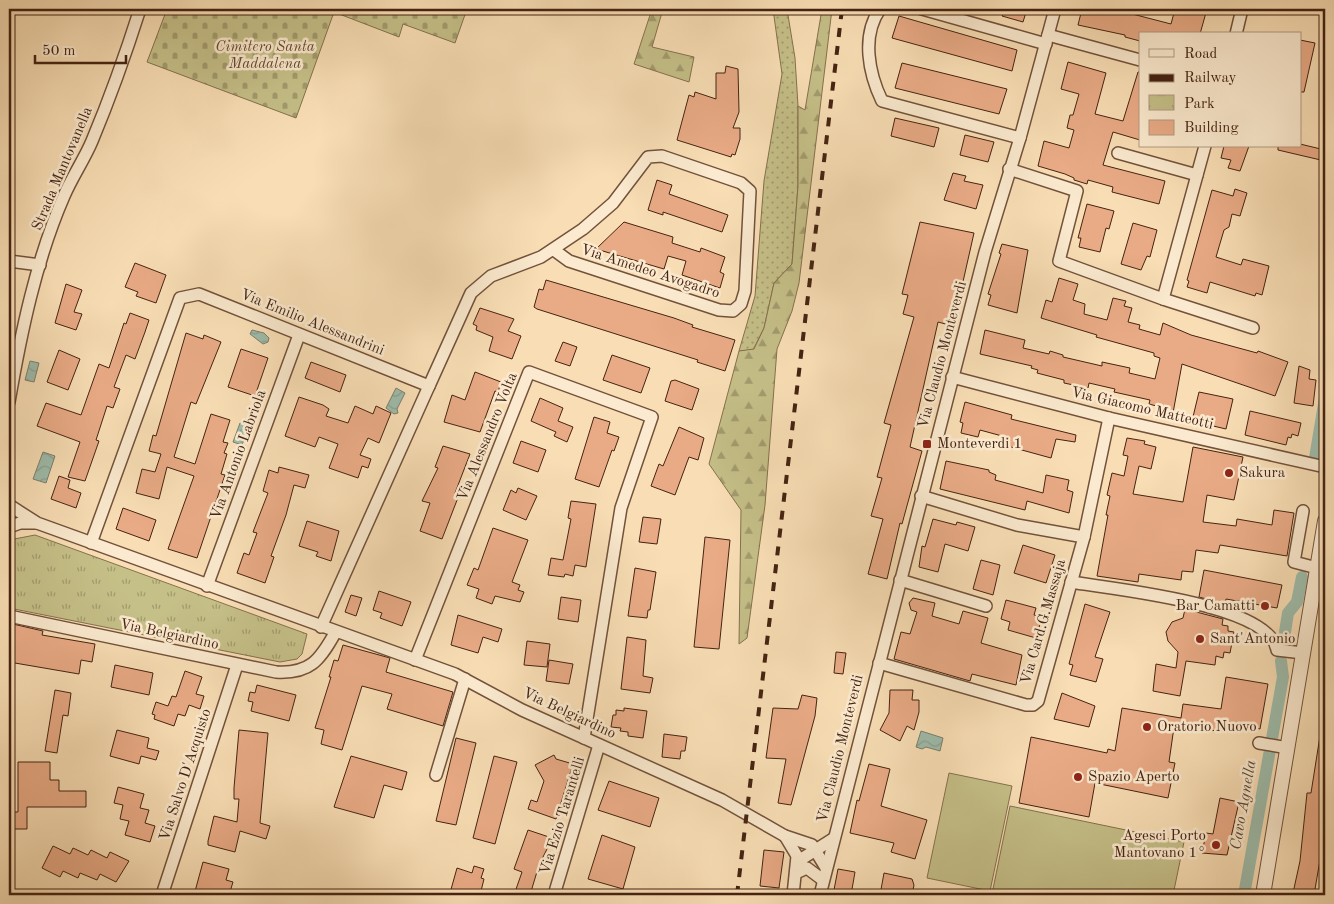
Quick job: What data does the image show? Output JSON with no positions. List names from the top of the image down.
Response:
{
  "streets": {
    "street": [
      "Strada Mantovanella",
      "Via Amedeo Avogadro",
      "Via Emilio Alessandrini",
      "Via Claudio Monteverdi",
      "Via Giacomo Matteotti",
      "Via Alessandro Volta",
      "Via Antonio Labriola",
      "Via Card.G.Massaja",
      "Via Belgiardino",
      "Via Salvo D'Acquisto",
      "Via Ezio Tarantelli"
    ]
  },
  "crossings": [
    ["Via Amedeo Avogadro", "Via Emilio Alessandrini"],
    ["Via Emilio Alessandrini", "Via Antonio Labriola"],
    ["Via Emilio Alessandrini", "Via Belgiardino"],
    ["Via Claudio Monteverdi", "Via Giacomo Matteotti"],
    ["Via Claudio Monteverdi", "Via Card.G.Massaja"],
    ["Via Giacomo Matteotti", "Via Card.G.Massaja"],
    ["Via Alessandro Volta", "Via Belgiardino"],
    ["Via Antonio Labriola", "Via Belgiardino"],
    ["Via Belgiardino", "Via Salvo D'Acquisto"],
    ["Via Belgiardino", "Via Ezio Tarantelli"]
  ],
  "water": ["Cavo Agnella"],
  "parks": ["Cimitero Santa Maddalena"],
  "places": {
    "transit": ["Monteverdi 1"],
    "other": [
      "Sakura",
      "Bar Camatti",
      "Sant'Antonio",
      "Oratorio Nuovo",
      "Spazio Aperto",
      "Agesci Porto Mantovano 1°"
    ]
  },
  "legend": [
    "Road",
    "Railway",
    "Park",
    "Building"
  ],
  "scale_bar": "50 m"
}
